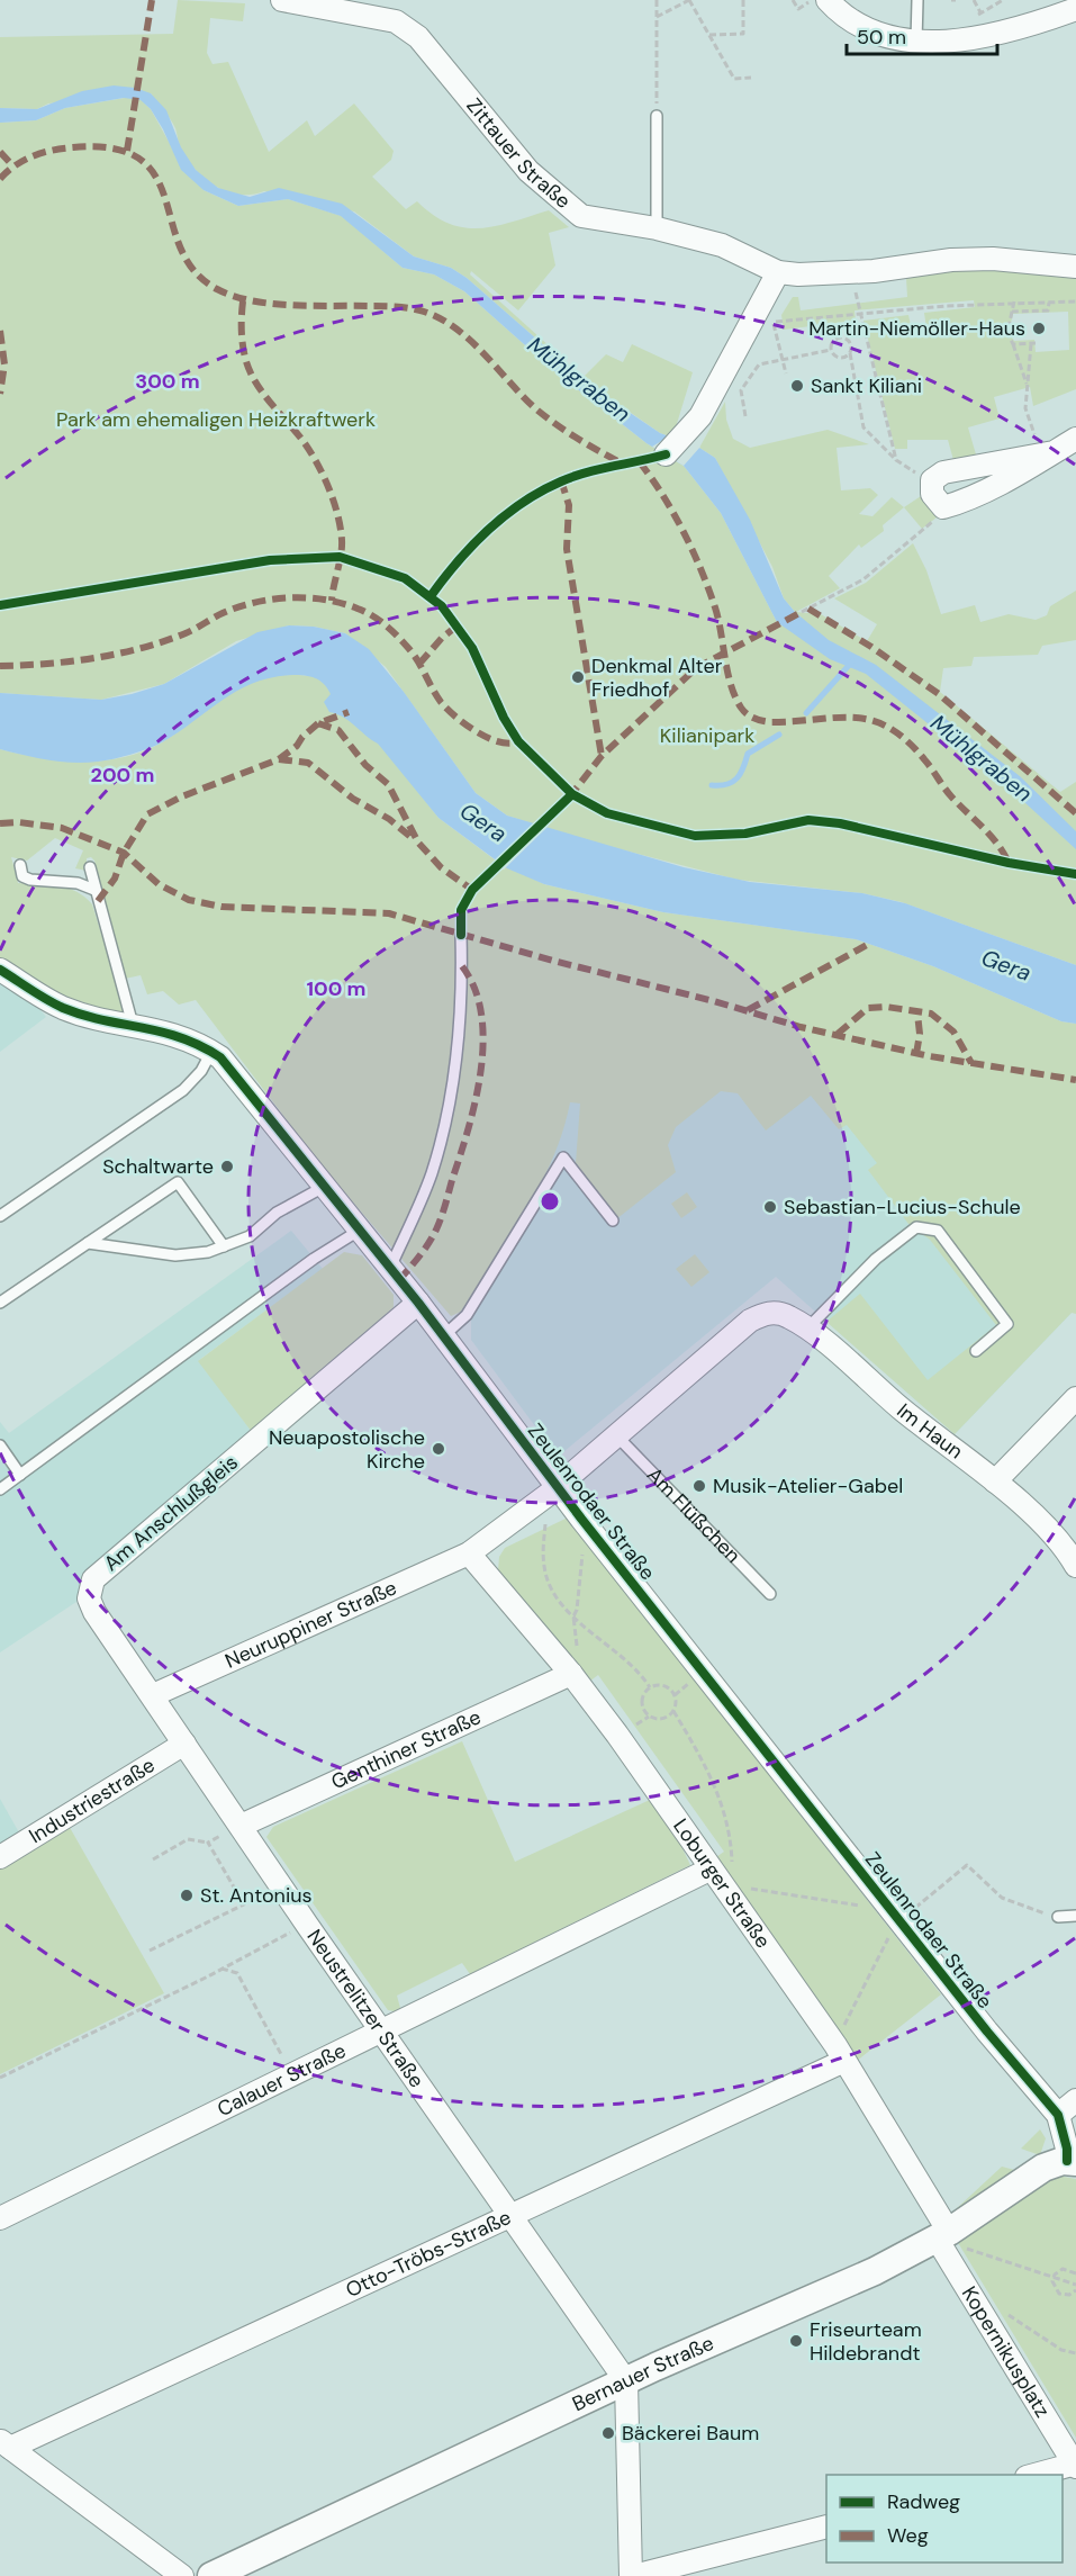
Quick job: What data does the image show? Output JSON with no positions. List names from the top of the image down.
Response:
{
  "streets": {
    "street": [
      "Zittauer Straße",
      "Im Haun",
      "Zeulenrodaer Straße",
      "Am Anschlußgleis",
      "Neuruppiner Straße",
      "Genthiner Straße",
      "Industriestraße",
      "Loburger Straße",
      "Neustrelitzer Straße",
      "Calauer Straße",
      "Otto-Tröbs-Straße",
      "Kopernikusplatz",
      "Bernauer Straße"
    ],
    "lane": ["Am Flüßchen"]
  },
  "crossings": [
    ["Im Haun", "Am Flüßchen"],
    ["Zeulenrodaer Straße", "Am Anschlußgleis"],
    ["Zeulenrodaer Straße", "Bernauer Straße"],
    ["Am Anschlußgleis", "Neustrelitzer Straße"],
    ["Neuruppiner Straße", "Loburger Straße"],
    ["Neuruppiner Straße", "Neustrelitzer Straße"],
    ["Genthiner Straße", "Loburger Straße"],
    ["Genthiner Straße", "Neustrelitzer Straße"],
    ["Industriestraße", "Neustrelitzer Straße"],
    ["Loburger Straße", "Calauer Straße"],
    ["Loburger Straße", "Otto-Tröbs-Straße"],
    ["Loburger Straße", "Kopernikusplatz"],
    ["Loburger Straße", "Bernauer Straße"],
    ["Neustrelitzer Straße", "Calauer Straße"],
    ["Neustrelitzer Straße", "Otto-Tröbs-Straße"],
    ["Neustrelitzer Straße", "Bernauer Straße"],
    ["Kopernikusplatz", "Bernauer Straße"]
  ],
  "water": ["Mühlgraben", "Gera"],
  "parks": ["Park am ehemaligen Heizkraftwerk", "Kilianipark"],
  "places": [
    "Martin-Niemöller-Haus",
    "Sankt Kiliani",
    "Denkmal Alter Friedhof",
    "Schaltwarte",
    "Sebastian-Lucius-Schule",
    "Neuapostolische Kirche",
    "Musik-Atelier-Gabel",
    "St. Antonius",
    "Friseurteam Hildebrandt",
    "Bäckerei Baum"
  ],
  "legend": ["Radweg", "Weg"],
  "scale_bar": "50 m",
  "rings": ["300 m", "200 m", "100 m"]
}
